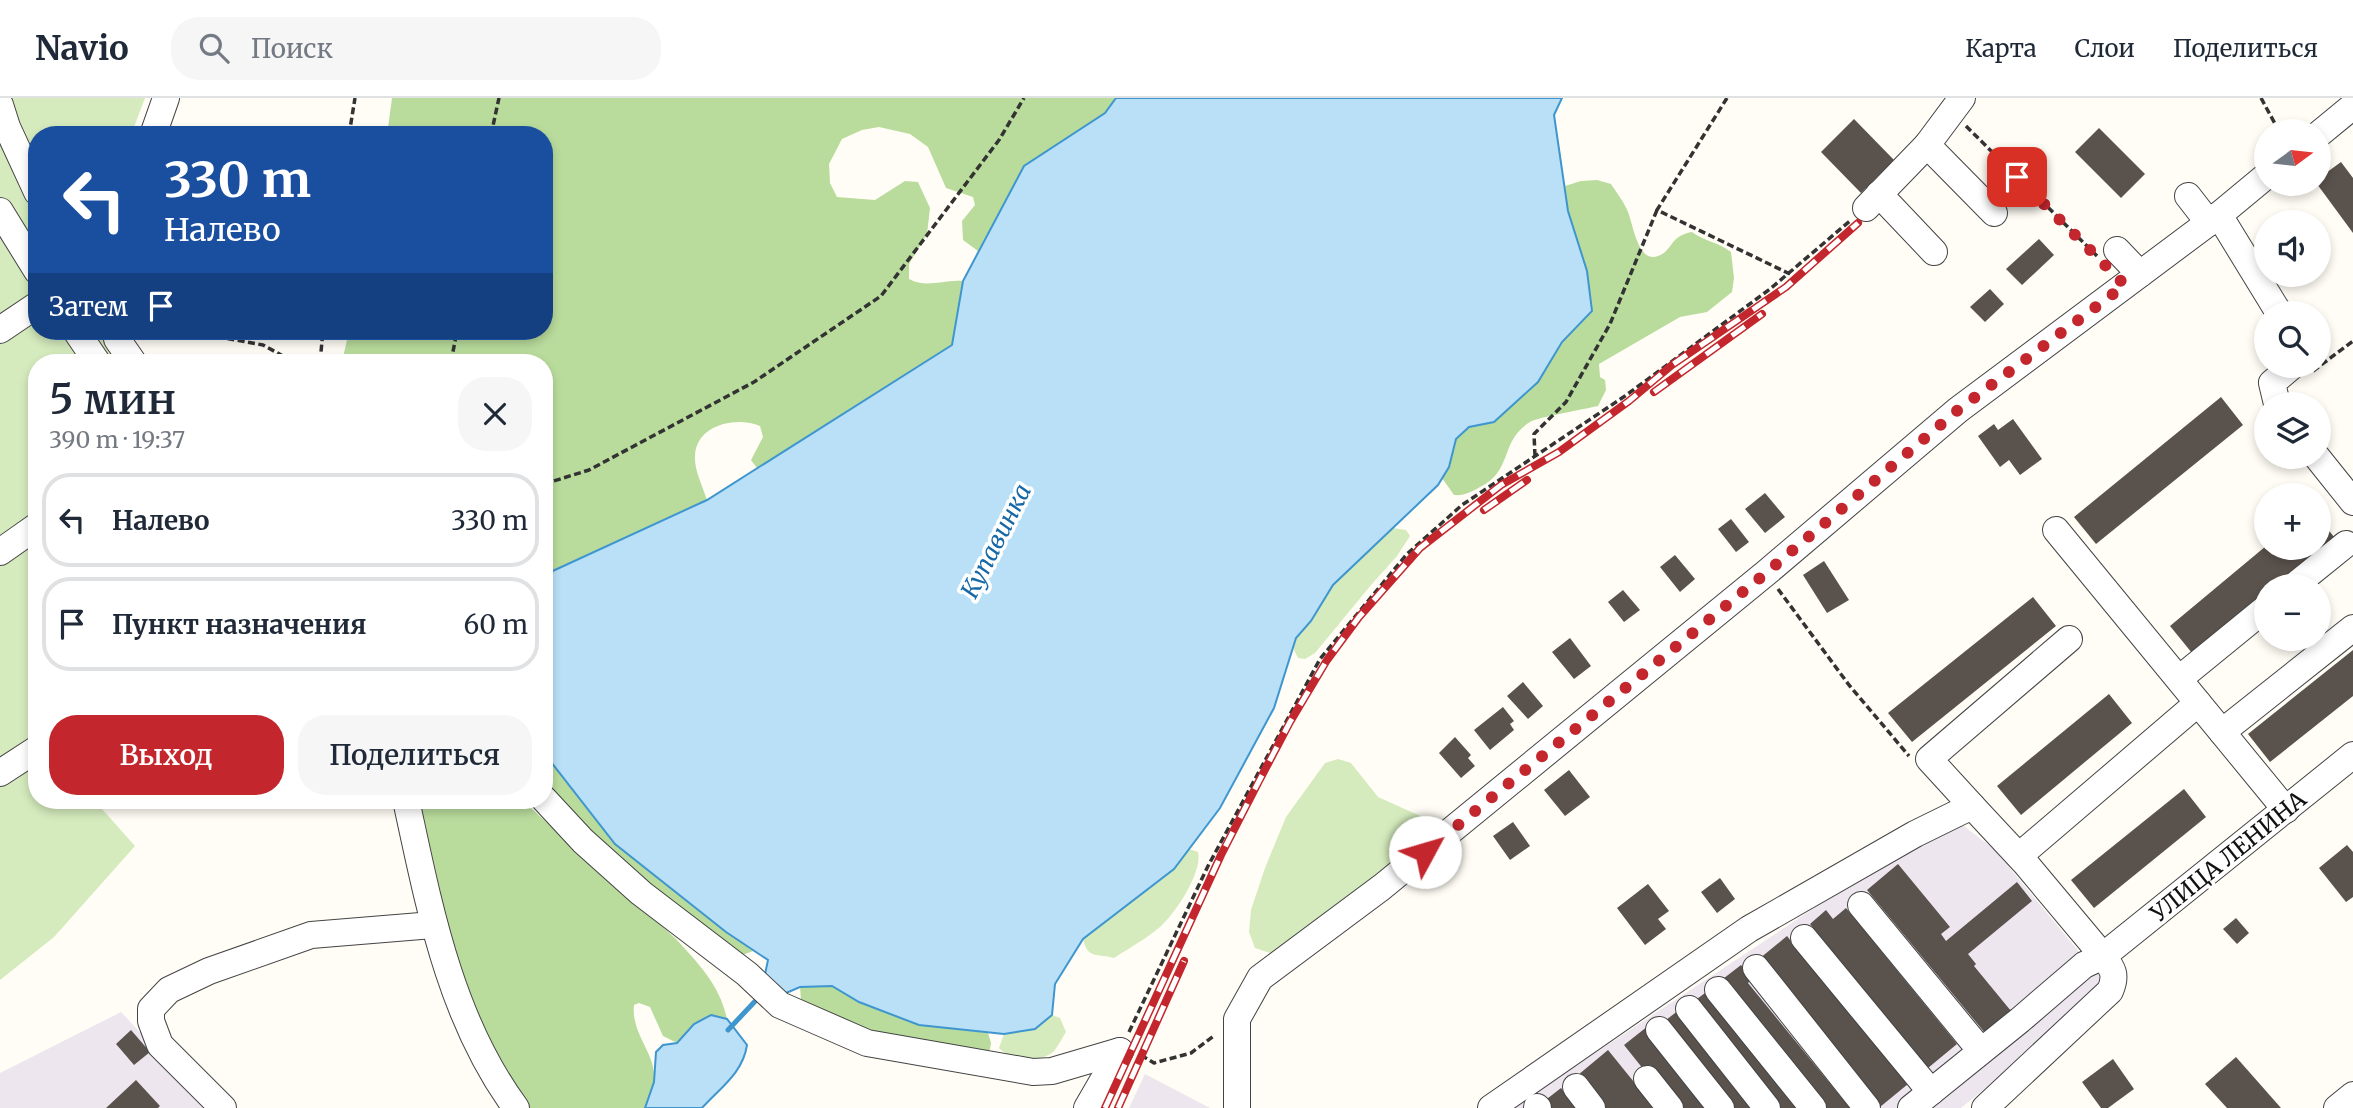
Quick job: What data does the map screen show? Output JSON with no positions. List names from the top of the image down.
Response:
{
  "streets": {
    "street": ["УЛИЦА ЛЕНИНА"]
  },
  "water": ["Купавинка"],
  "north": "right",
  "page": {
    "header": "Navio",
    "search": "Поиск",
    "nav": ["Карта", "Слои", "Поделиться"],
    "map_buttons": ["+", "−"],
    "turn": ["330 m", "Налево"],
    "then": "Затем",
    "heading": ["5 мин", "390 m · 19:37"],
    "list": [
      {
        "name": "Налево",
        "value": "330 m"
      },
      {
        "name": "Пункт назначения",
        "value": "60 m"
      }
    ],
    "buttons": ["Выход", "Поделиться"]
  }
}
